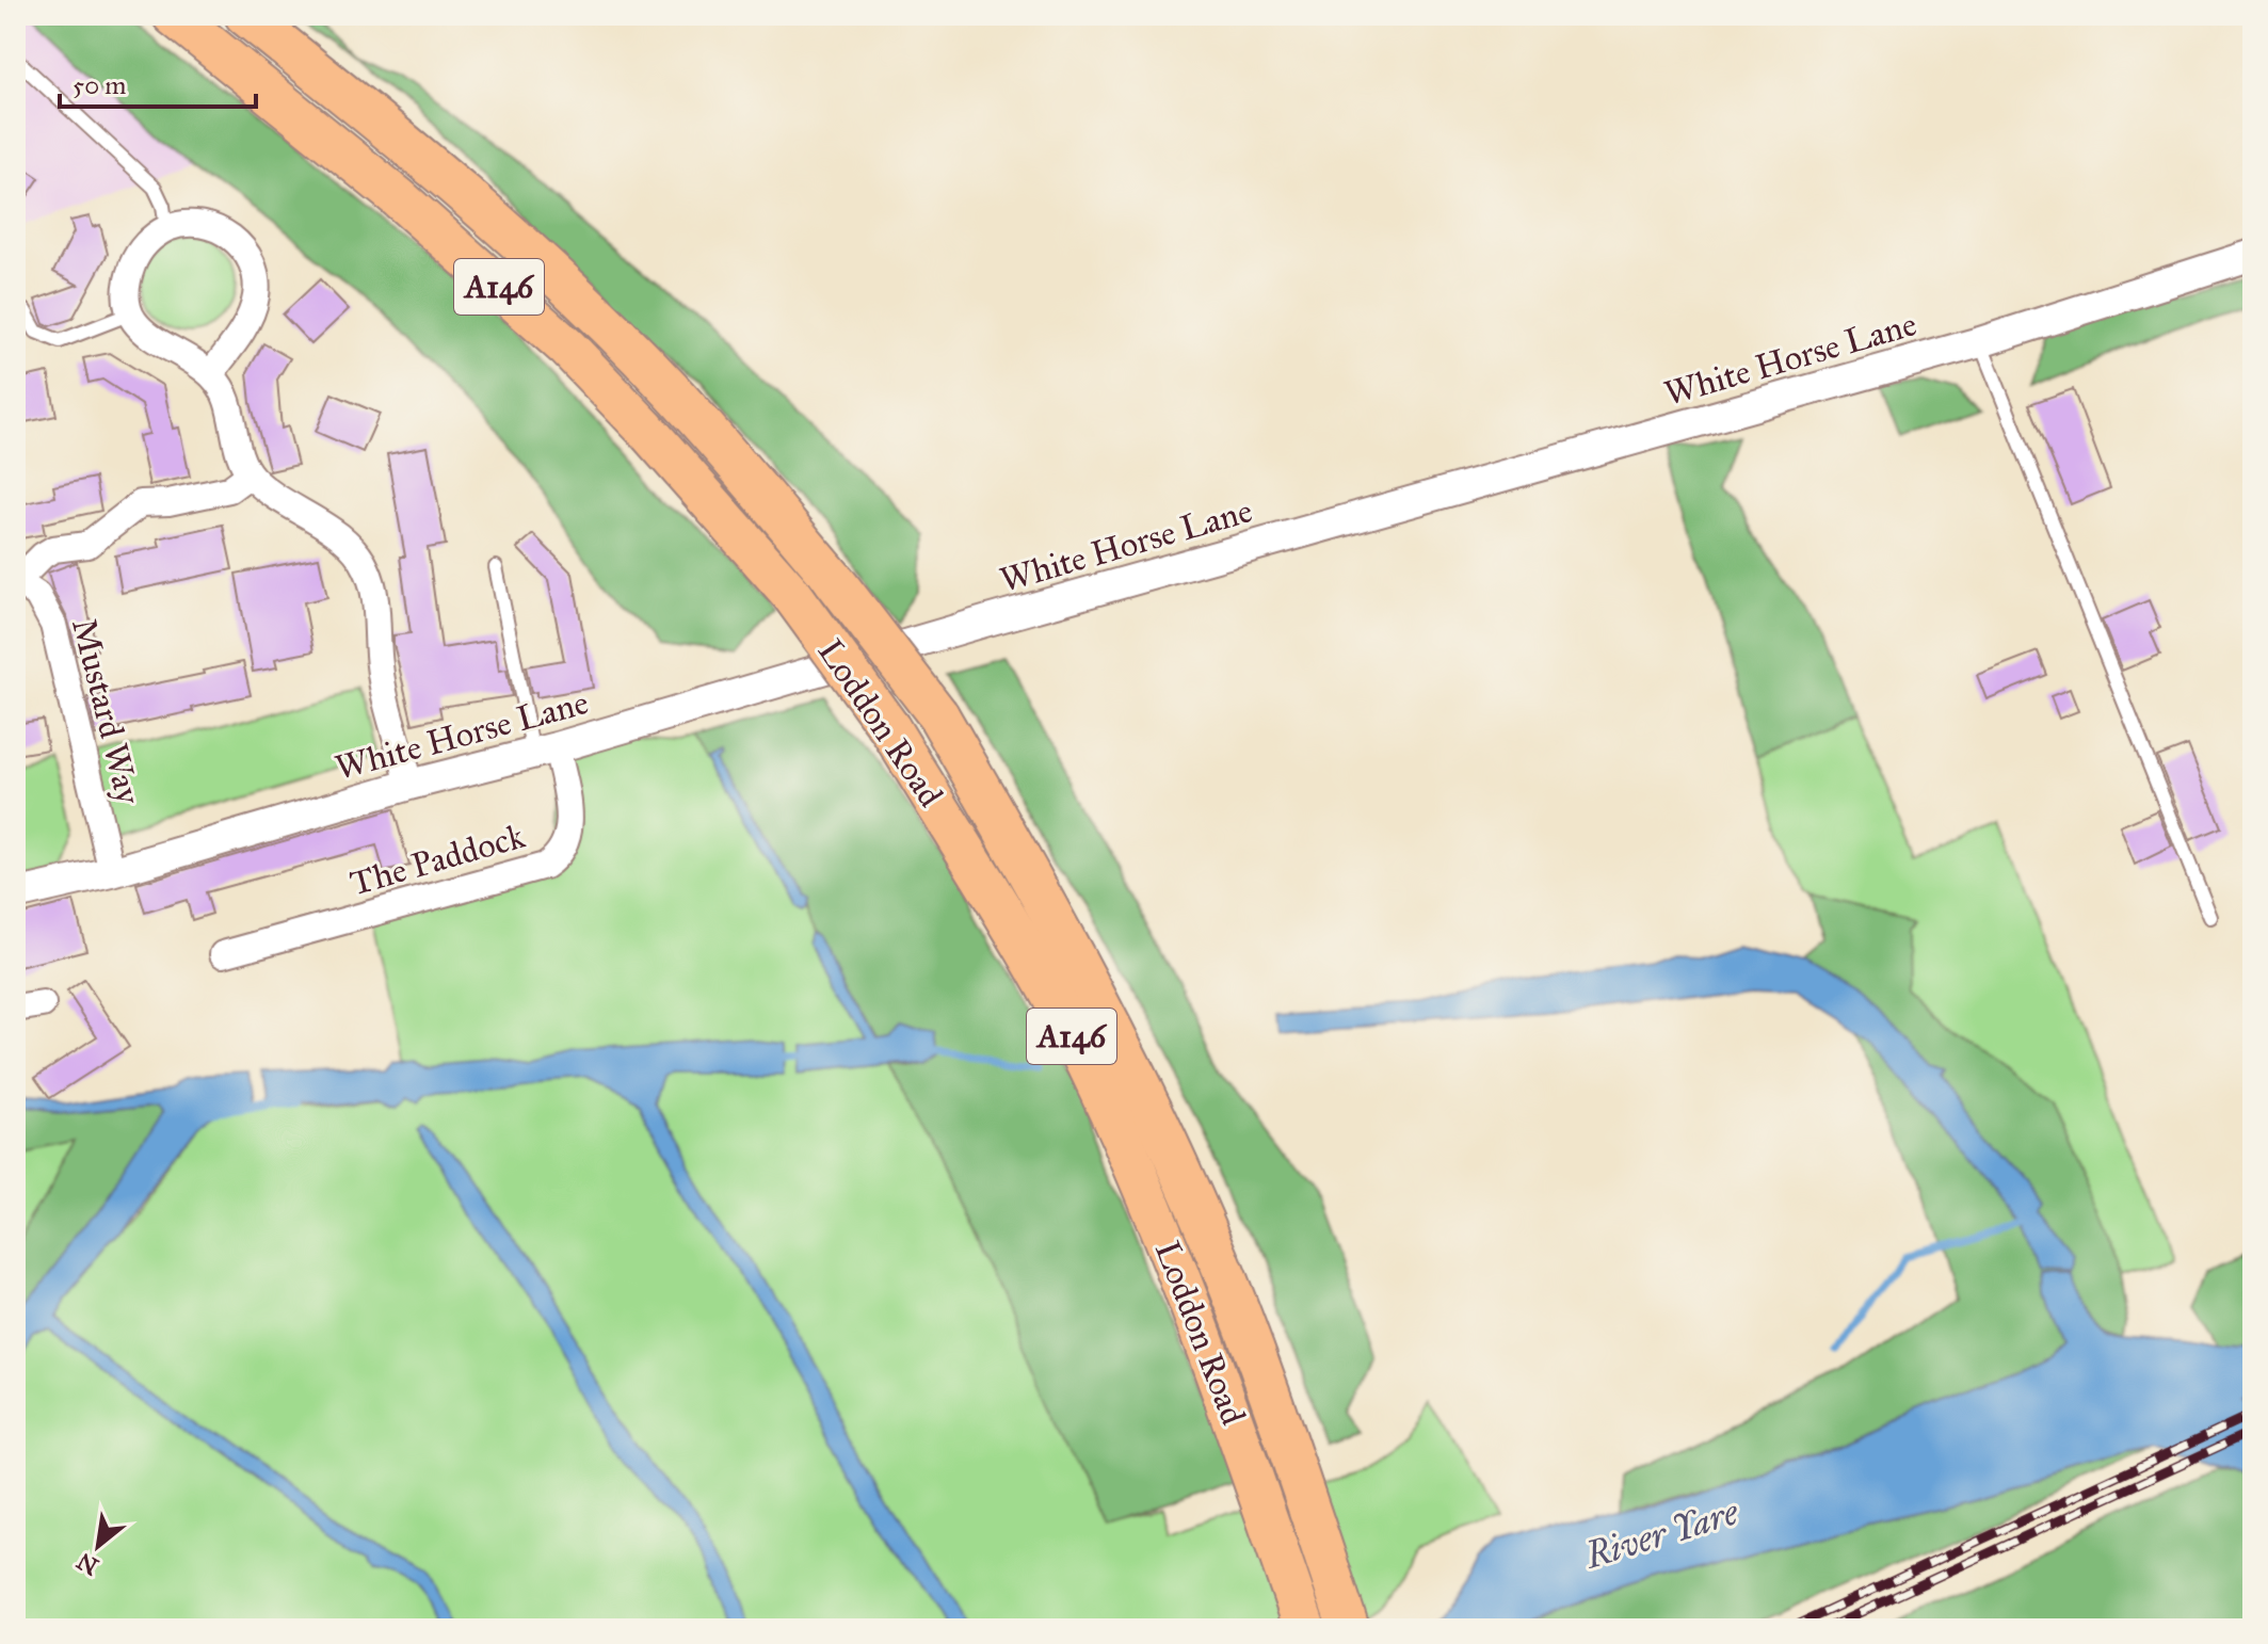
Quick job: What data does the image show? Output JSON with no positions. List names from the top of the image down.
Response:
{
  "streets": {
    "highway": ["A146", "Loddon Road"],
    "street": ["White Horse Lane", "Mustard Way", "The Paddock"]
  },
  "crossings": [
    ["White Horse Lane", "Mustard Way"],
    ["White Horse Lane", "The Paddock"]
  ],
  "water": ["River Yare"],
  "scale_bar": "50 m",
  "north": "bottom left"
}
